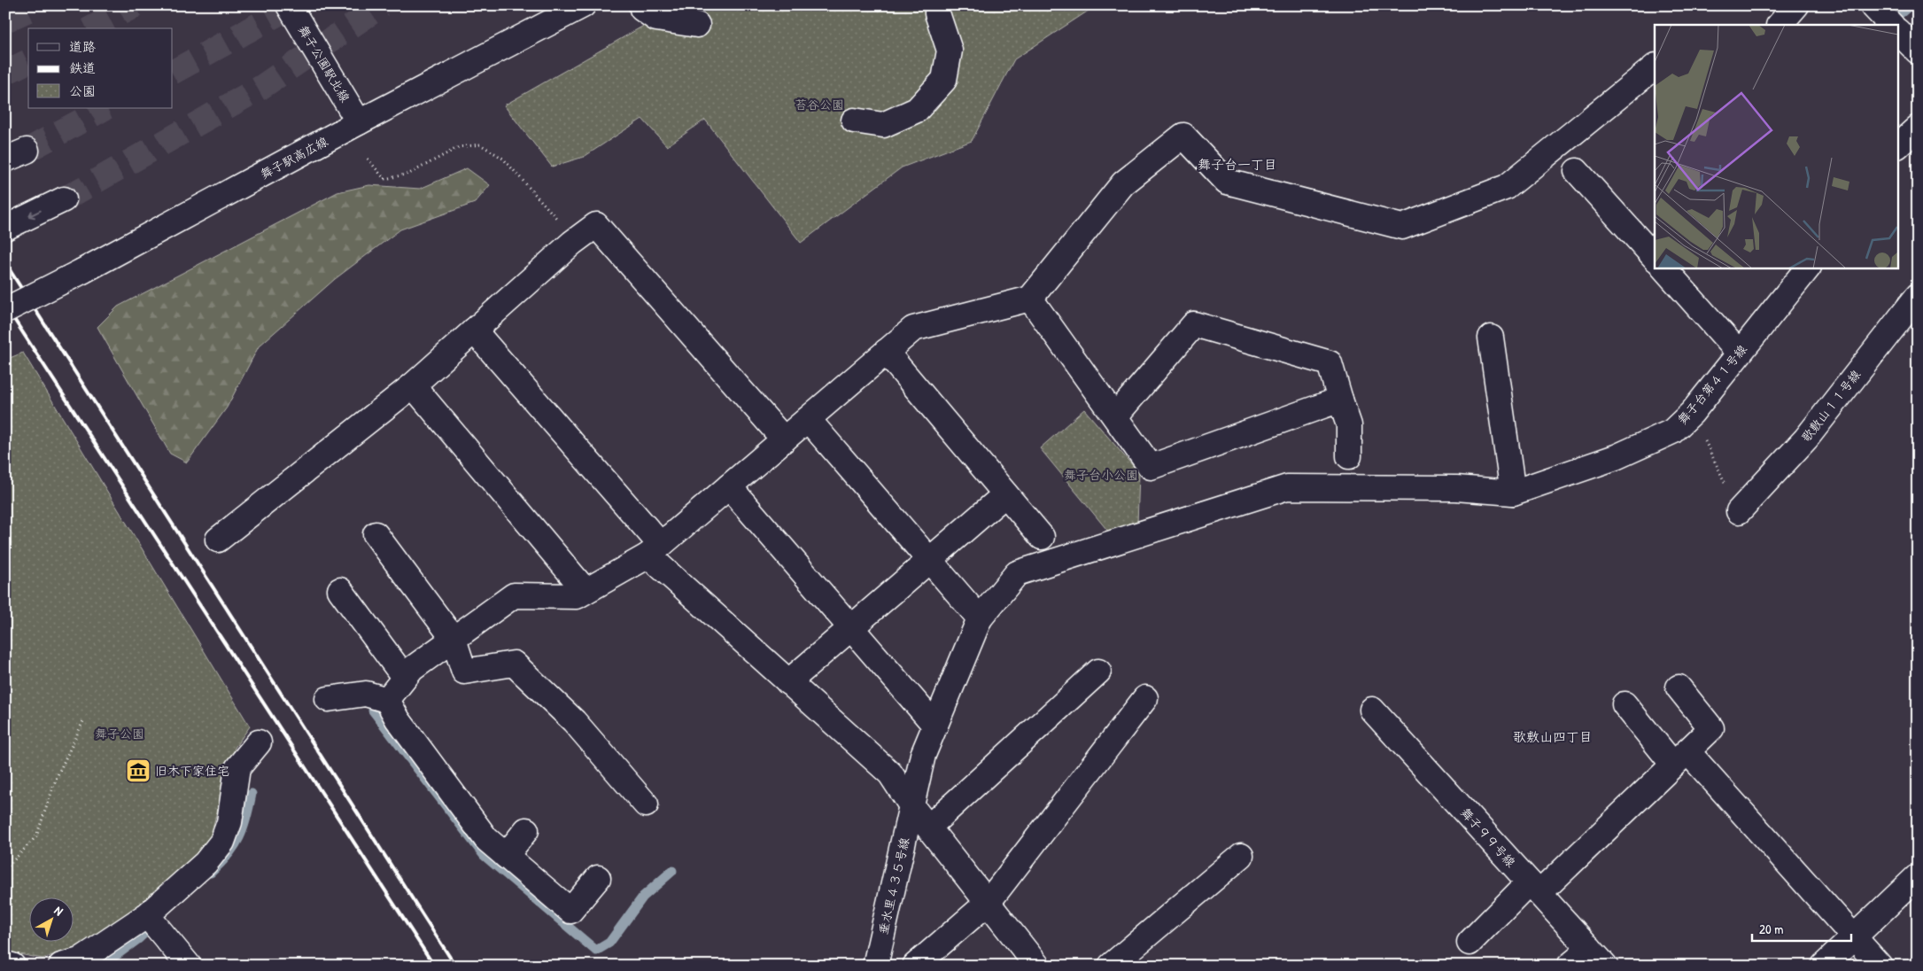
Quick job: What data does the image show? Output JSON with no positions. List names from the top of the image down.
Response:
{
  "streets": {
    "street": [
      "舞子公園駅北線",
      "舞子駅高広線",
      "舞子台第４１号線",
      "歌敷山１１号線",
      "舞子９９号線",
      "垂水里４３５号線"
    ]
  },
  "crossings": [
    ["舞子公園駅北線", "舞子駅高広線"],
    ["舞子台第４１号線", "垂水里４３５号線"]
  ],
  "districts": ["舞子台一丁目", "歌敷山四丁目"],
  "parks": ["苔谷公園", "舞子台小公園", "舞子公園"],
  "places": {
    "museum": ["旧木下家住宅"]
  },
  "legend": ["道路", "鉄道", "公園"],
  "scale_bar": "20 m",
  "north": "top right"
}
